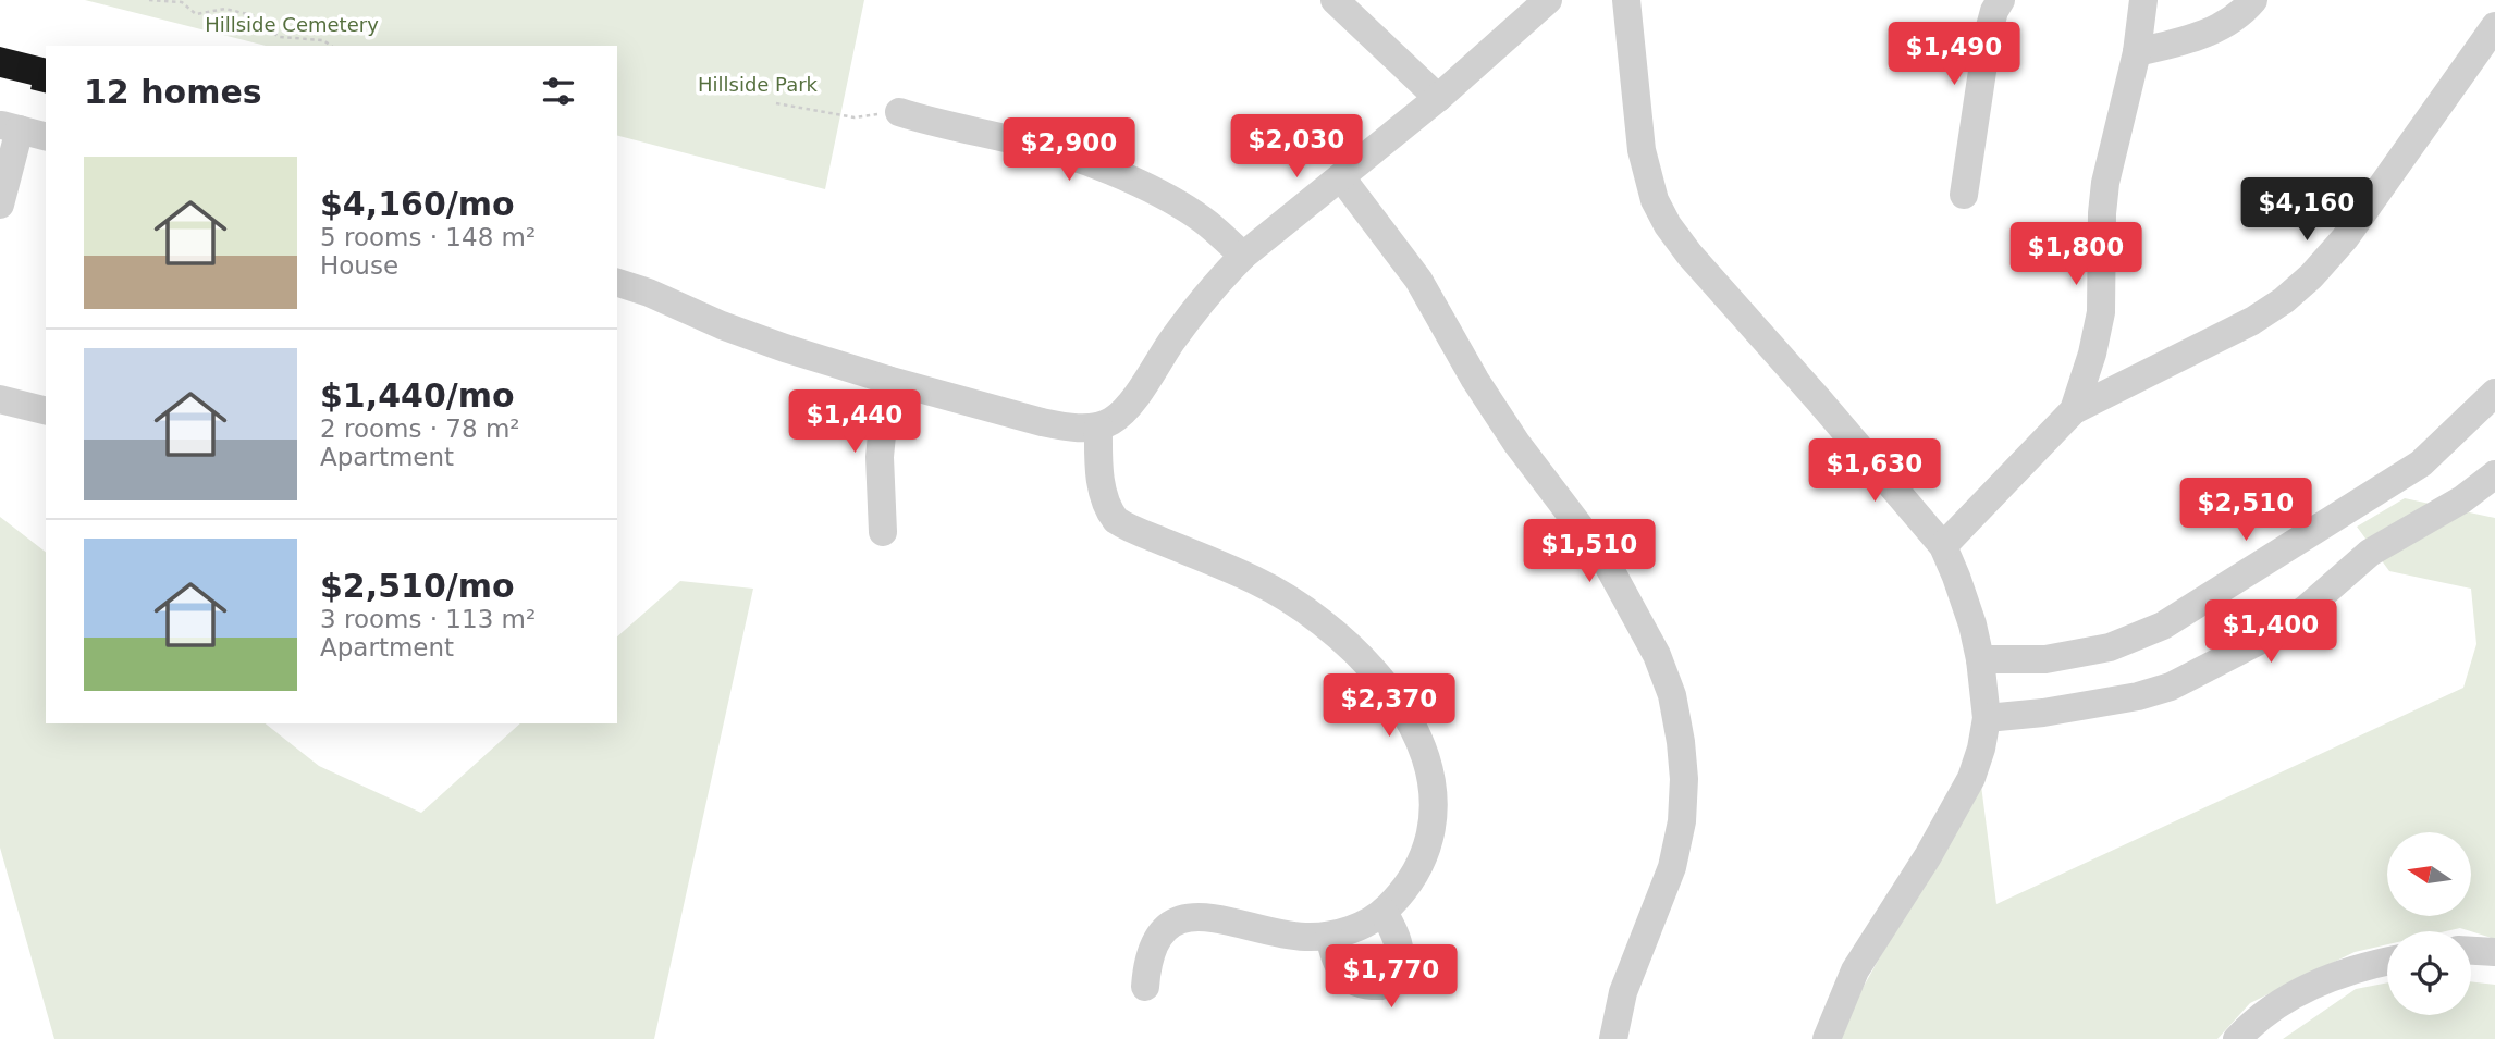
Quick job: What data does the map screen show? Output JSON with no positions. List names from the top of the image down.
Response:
{
  "parks": ["Hillside Cemetery", "Hillside Park"],
  "north": "left",
  "page": {
    "price": [
      "$1,490",
      "$2,030",
      "$2,900",
      "$4,160",
      "$1,800",
      "$1,440",
      "$1,630",
      "$2,510",
      "$1,510",
      "$1,400",
      "$2,370",
      "$1,770"
    ],
    "heading": "12 homes",
    "list": [
      {
        "name": "$4,160/mo",
        "note": "5 rooms · 148 m² · House"
      },
      {
        "name": "$1,440/mo",
        "note": "2 rooms · 78 m² · Apartment"
      },
      {
        "name": "$2,510/mo",
        "note": "3 rooms · 113 m² · Apartment"
      }
    ]
  }
}
